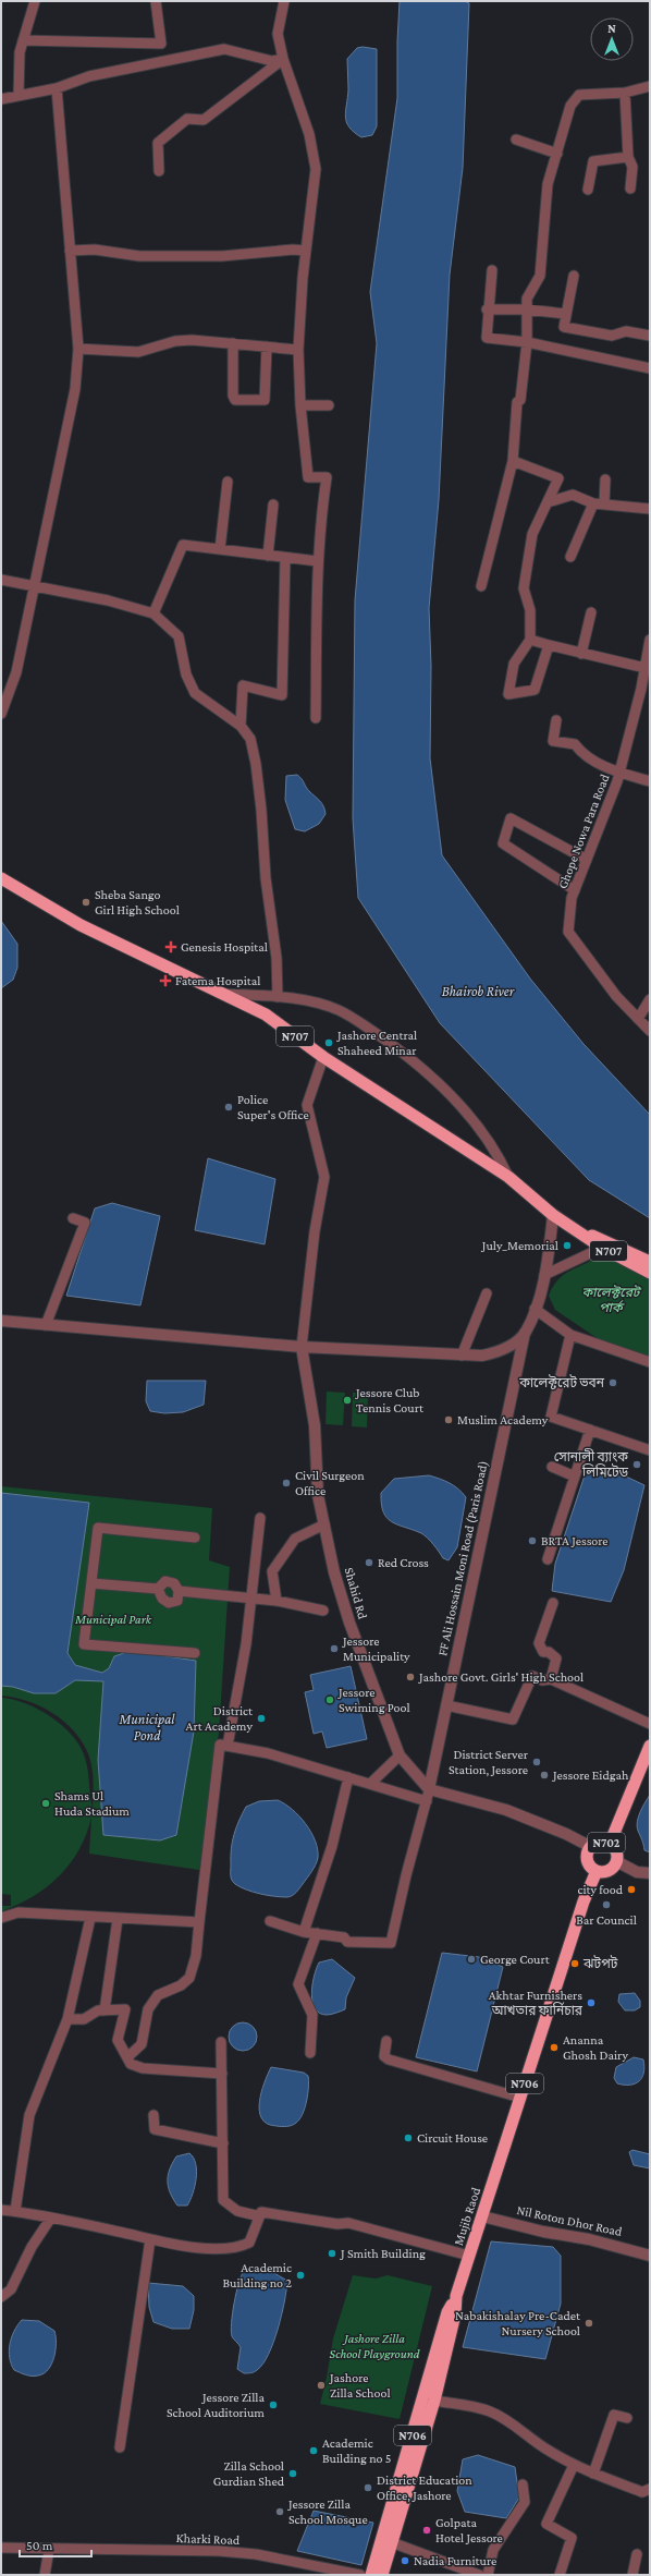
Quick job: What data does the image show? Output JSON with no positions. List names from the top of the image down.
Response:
{
  "streets": {
    "highway": [
      "N707",
      "N702",
      "N706",
      "Mujib Raod"
    ],
    "street": [
      "Ghope Nowa Para Road",
      "FF Ali Hossain Moni Road (Paris Road)",
      "Shahid Rd",
      "Nil Roton Dhor Road",
      "Kharki Road"
    ]
  },
  "crossings": [
    ["N707", "FF Ali Hossain Moni Road (Paris Road)"],
    ["FF Ali Hossain Moni Road (Paris Road)", "Shahid Rd"],
    ["N702", "Mujib Raod"],
    ["N706", "Mujib Raod"],
    ["Mujib Raod", "Nil Roton Dhor Road"]
  ],
  "water": ["Bhairob River", "Municipal Pond"],
  "parks": ["কালেক্টরেট পার্ক", "Municipal Park", "Jashore Zilla School Playground"],
  "places": {
    "other": [
      "Sheba Sango Girl High School",
      "Jashore Central Shaheed Minar",
      "Police Super's Office",
      "July_Memorial",
      "কালেক্টরেট ভবন",
      "Jessore Club Tennis Court",
      "Muslim Academy",
      "সোনালী ব্যাংক লিমিটেড",
      "Civil Surgeon Office",
      "BRTA Jessore",
      "Red Cross",
      "Jessore Municipality",
      "Jashore Govt. Girls' High School",
      "Jessore Swiming Pool",
      "District Art Academy",
      "District Server Station, Jessore",
      "Jessore Eidgah",
      "Shams Ul Huda Stadium",
      "city food",
      "Bar Council",
      "George Court",
      "ঝটপট",
      "Akhtar Furnishers আখতার ফার্নিচার",
      "Ananna Ghosh Dairy",
      "Circuit House",
      "J Smith Building",
      "Academic Building no 2",
      "Nabakishalay Pre-Cadet Nursery School",
      "Jashore Zilla School",
      "Jessore Zilla School Auditorium",
      "Academic Building no 5",
      "Zilla School Gurdian Shed",
      "District Education Office, Jashore",
      "Jessore Zilla School Mosque",
      "Golpata Hotel Jessore",
      "Nadia Furniture"
    ],
    "health": ["Genesis Hospital", "Fatema Hospital"]
  },
  "scale_bar": "50 m",
  "north": "top"
}
